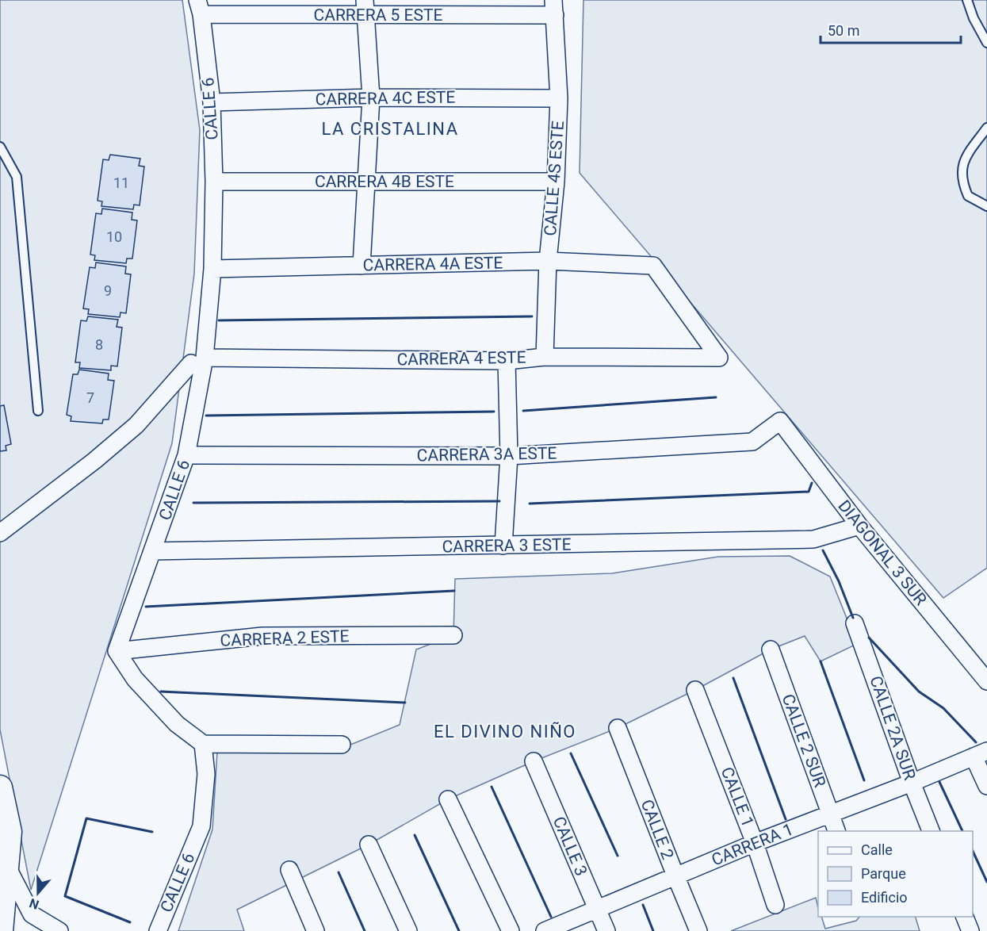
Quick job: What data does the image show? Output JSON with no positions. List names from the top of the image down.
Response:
{
  "streets": {
    "street": [
      "CARRERA 5 ESTE",
      "CARRERA 4C ESTE",
      "CALLE 6",
      "CALLE 4S ESTE",
      "CARRERA 4B ESTE",
      "CARRERA 4A ESTE",
      "CARRERA 4 ESTE",
      "CARRERA 3A ESTE",
      "CARRERA 3 ESTE",
      "DIAGONAL 3 SUR",
      "CARRERA 2 ESTE",
      "CALLE 2A SUR",
      "CALLE 2 SUR",
      "CALLE 1",
      "CALLE 2",
      "CARRERA 1",
      "CALLE 3"
    ]
  },
  "crossings": [
    ["CARRERA 5 ESTE", "CALLE 6"],
    ["CARRERA 5 ESTE", "CALLE 4S ESTE"],
    ["CARRERA 4C ESTE", "CALLE 6"],
    ["CARRERA 4C ESTE", "CALLE 4S ESTE"],
    ["CALLE 6", "CARRERA 4B ESTE"],
    ["CALLE 6", "CARRERA 4A ESTE"],
    ["CALLE 6", "CARRERA 4 ESTE"],
    ["CALLE 6", "CARRERA 3A ESTE"],
    ["CALLE 6", "CARRERA 3 ESTE"],
    ["CALLE 6", "CARRERA 2 ESTE"],
    ["CALLE 4S ESTE", "CARRERA 4B ESTE"],
    ["CALLE 4S ESTE", "CARRERA 4A ESTE"],
    ["CALLE 4S ESTE", "CARRERA 4 ESTE"],
    ["CARRERA 4A ESTE", "CARRERA 4 ESTE"],
    ["CARRERA 3A ESTE", "DIAGONAL 3 SUR"],
    ["CARRERA 3 ESTE", "DIAGONAL 3 SUR"],
    ["CALLE 2A SUR", "CARRERA 1"],
    ["CALLE 2 SUR", "CARRERA 1"],
    ["CALLE 1", "CARRERA 1"],
    ["CALLE 2", "CARRERA 1"],
    ["CARRERA 1", "CALLE 3"]
  ],
  "districts": ["LA CRISTALINA", "EL DIVINO NIÑO"],
  "house_numbers": [
    "11",
    "10",
    "9",
    "8",
    "7"
  ],
  "legend": ["Calle", "Parque", "Edificio"],
  "scale_bar": "50 m",
  "north": "bottom"
}
